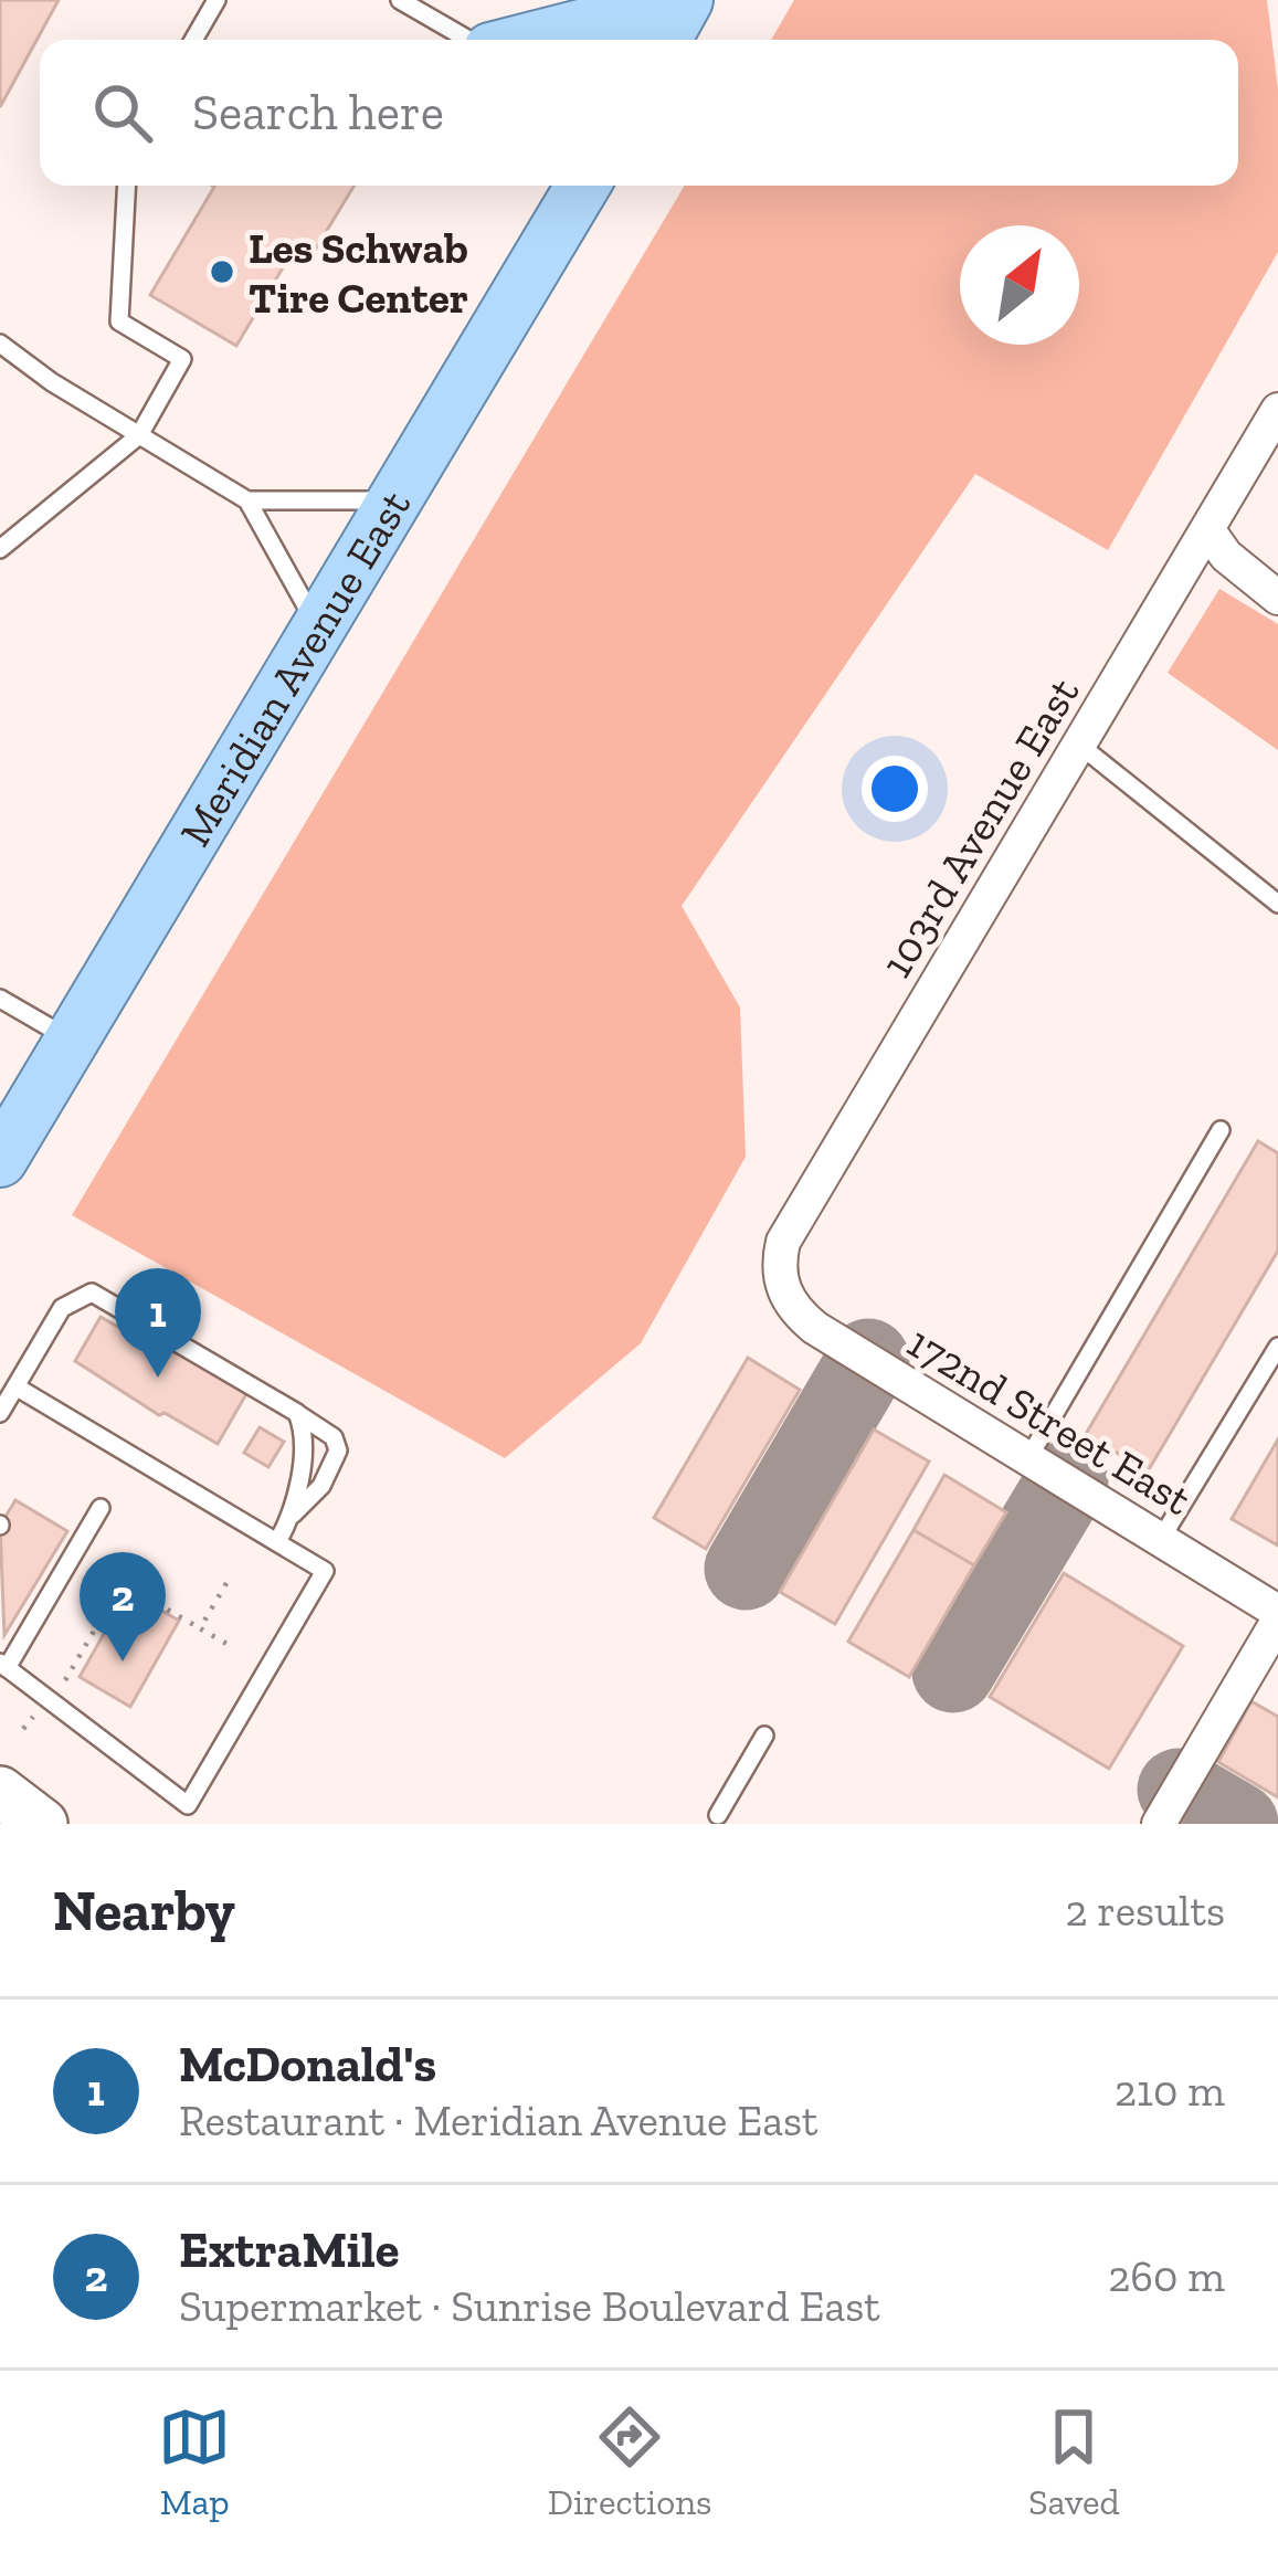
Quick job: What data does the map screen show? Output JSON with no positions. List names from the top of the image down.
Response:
{
  "streets": {
    "main road": ["Meridian Avenue East"],
    "street": ["103rd Avenue East", "172nd Street East"]
  },
  "crossings": [
    ["103rd Avenue East", "172nd Street East"]
  ],
  "places": ["Les Schwab Tire Center"],
  "north": "top right",
  "page": {
    "search": "Search here",
    "pins": ["1", "2"],
    "heading": ["Nearby", "2 results"],
    "list": [
      {
        "mark": "1",
        "name": "McDonald's",
        "note": "Restaurant · Meridian Avenue East",
        "value": "210 m"
      },
      {
        "mark": "2",
        "name": "ExtraMile",
        "note": "Supermarket · Sunrise Boulevard East",
        "value": "260 m"
      }
    ],
    "nav": ["Map", "Directions", "Saved"]
  }
}
